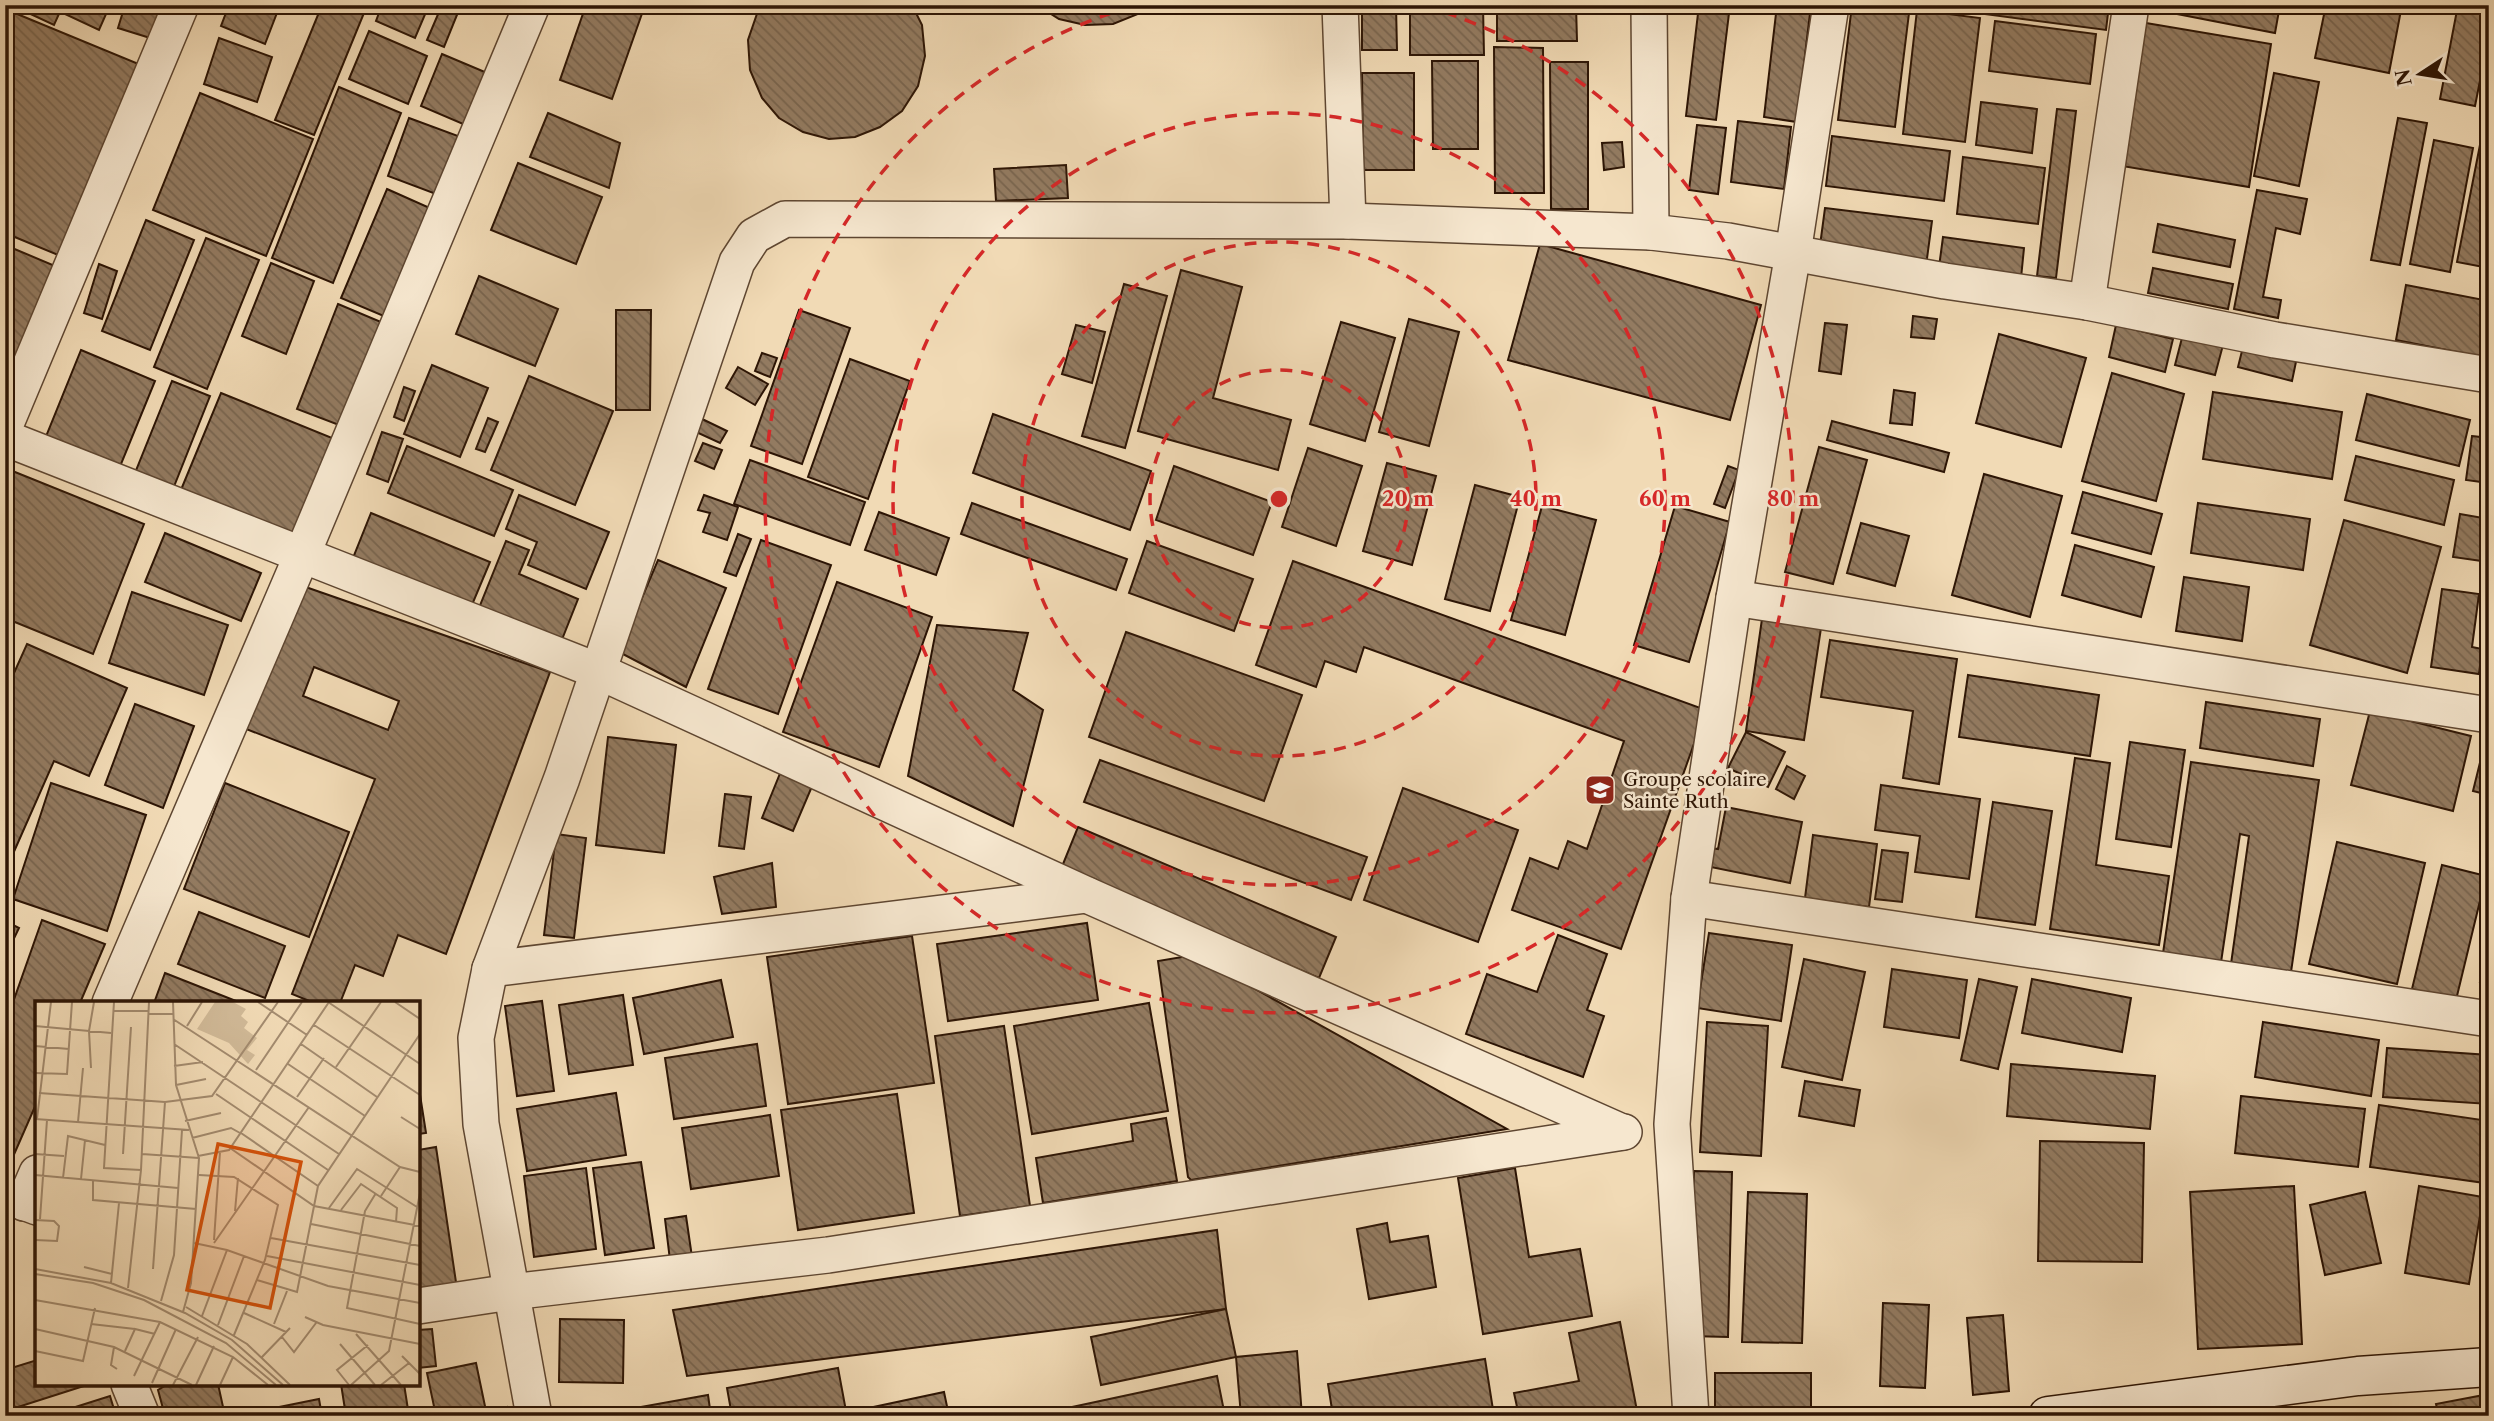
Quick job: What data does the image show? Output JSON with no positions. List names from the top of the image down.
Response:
{
  "places": {
    "school or university": ["Groupe scolaire Sainte Ruth"]
  },
  "north": "left",
  "rings": [
    "20 m",
    "40 m",
    "60 m",
    "80 m"
  ]
}
